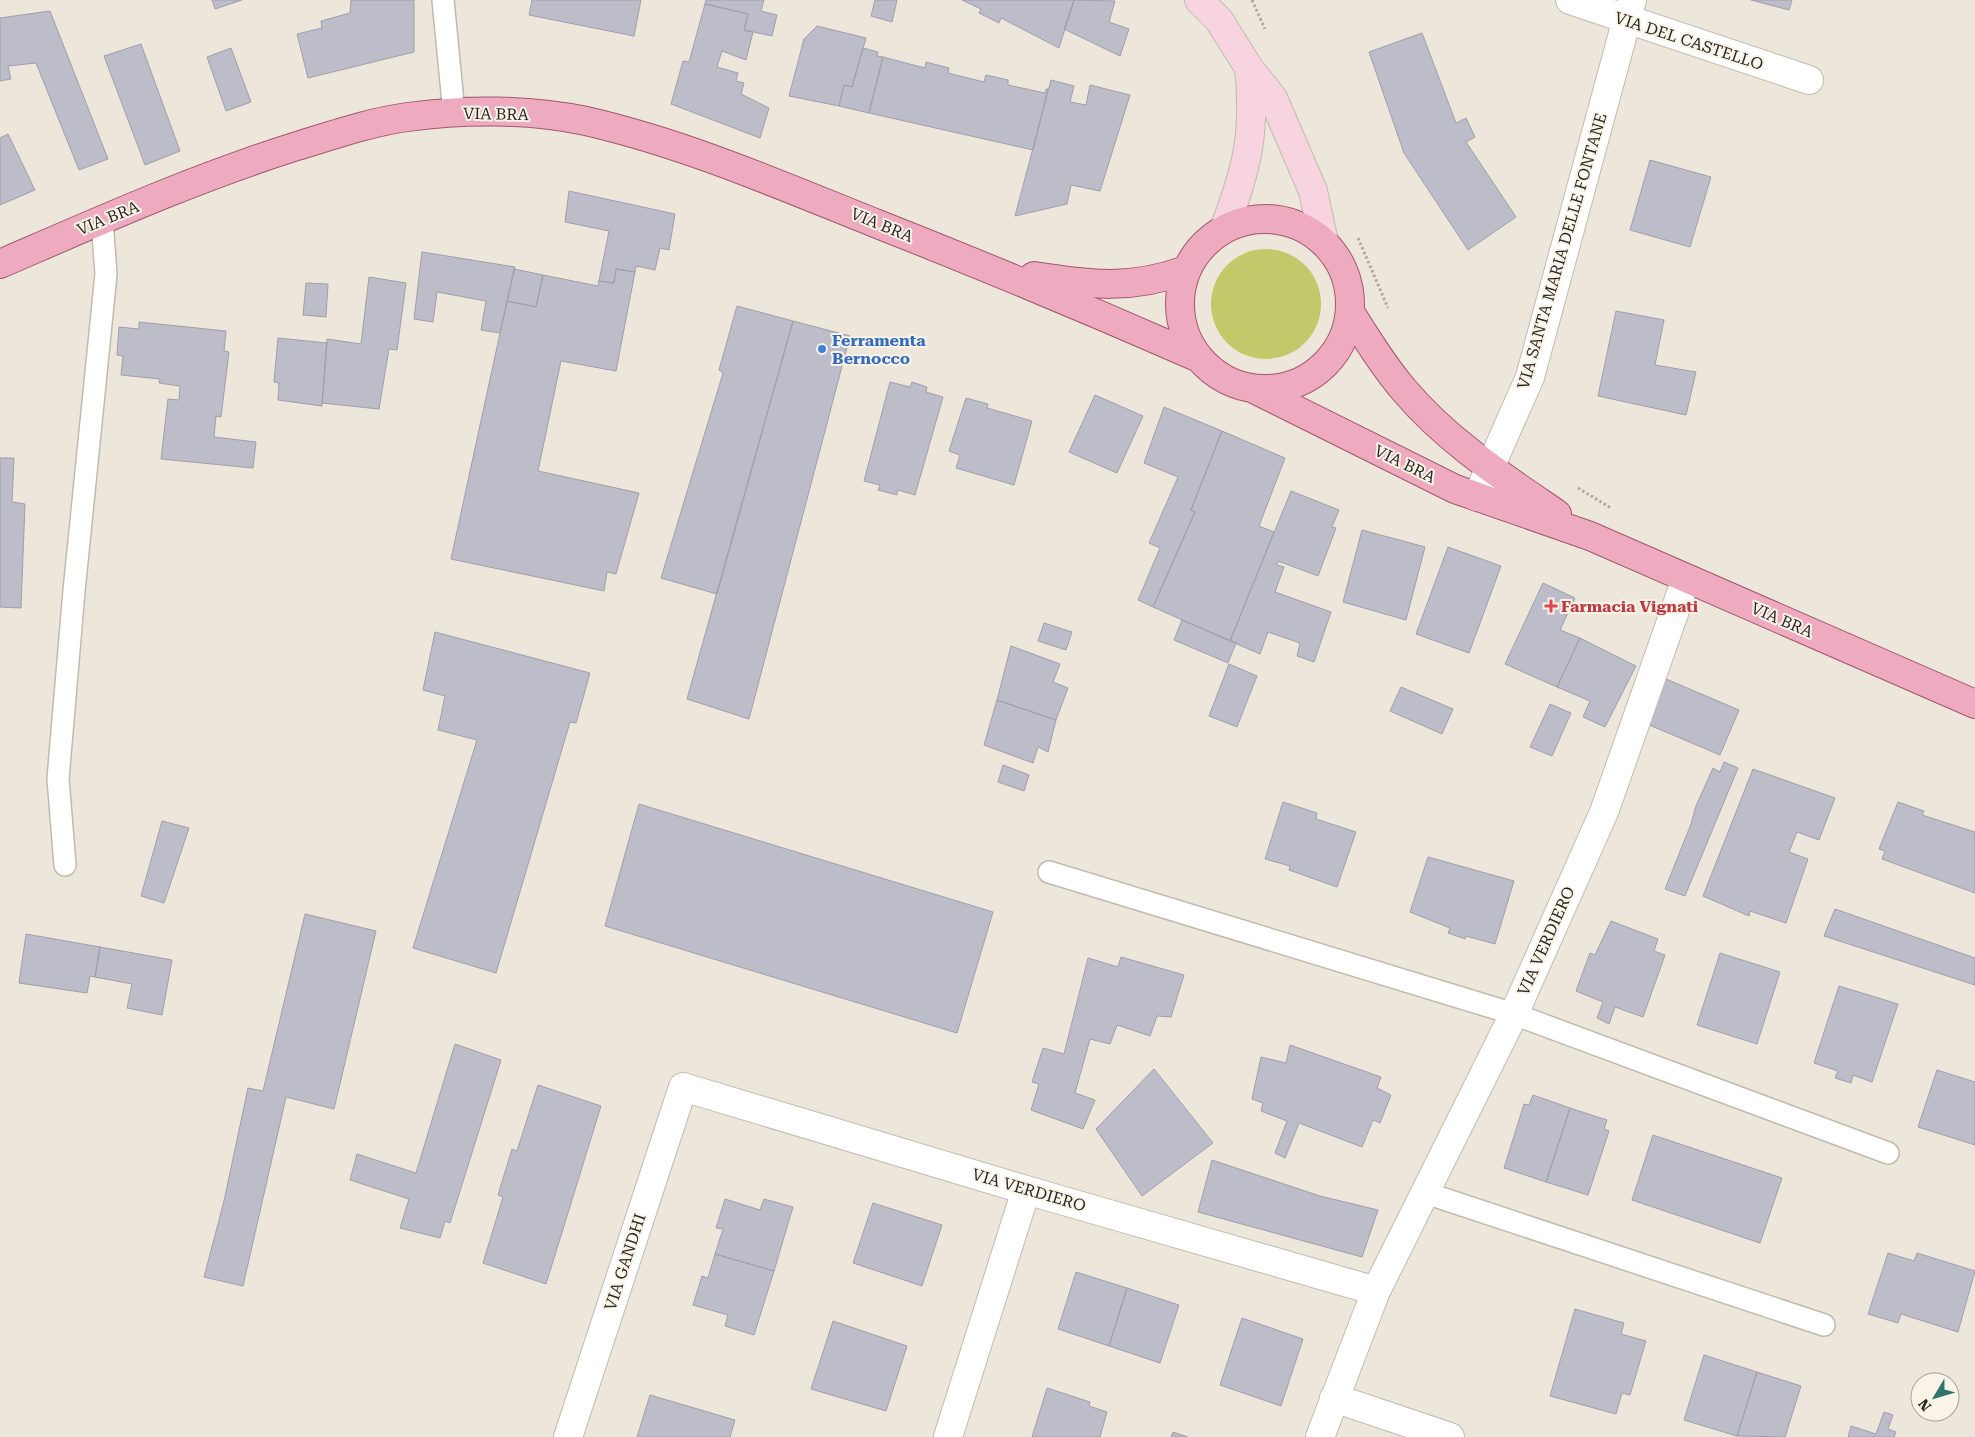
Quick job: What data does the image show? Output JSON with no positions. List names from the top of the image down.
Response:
{
  "streets": {
    "main road": ["VIA BRA"],
    "street": [
      "VIA DEL CASTELLO",
      "VIA SANTA MARIA DELLE FONTANE",
      "VIA VERDIERO",
      "VIA GANDHI"
    ]
  },
  "crossings": [
    ["VIA DEL CASTELLO", "VIA SANTA MARIA DELLE FONTANE"],
    ["VIA BRA", "VIA SANTA MARIA DELLE FONTANE"],
    ["VIA BRA", "VIA VERDIERO"],
    ["VIA VERDIERO", "VIA GANDHI"]
  ],
  "places": {
    "other": ["Ferramenta Bernocco"],
    "health": ["Farmacia Vignati"]
  },
  "north": "bottom left"
}
